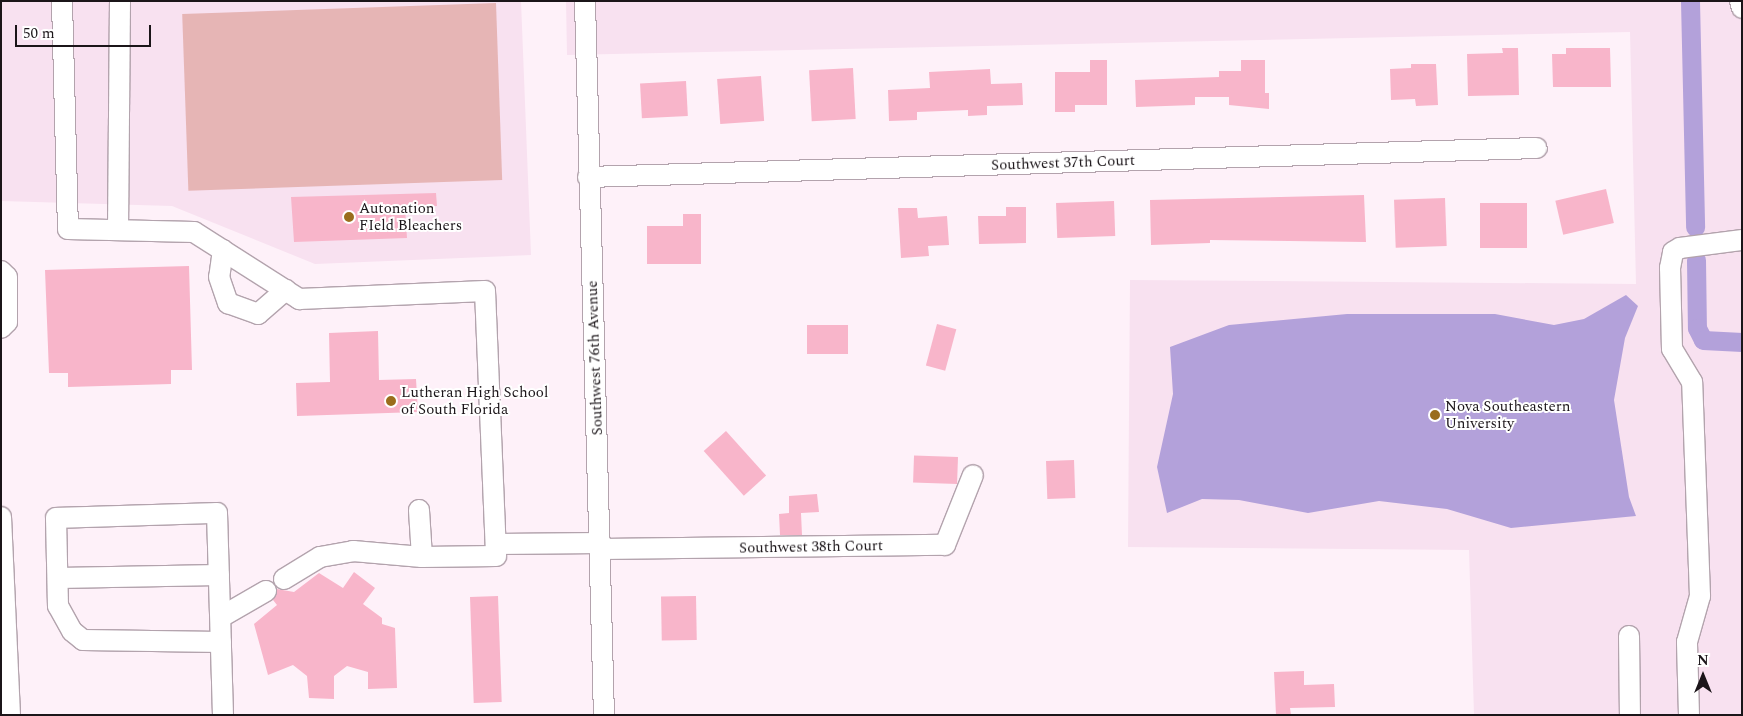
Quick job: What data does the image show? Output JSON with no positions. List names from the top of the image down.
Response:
{
  "streets": {
    "street": ["Southwest 37th Court", "Southwest 76th Avenue", "Southwest 38th Court"]
  },
  "crossings": [
    ["Southwest 37th Court", "Southwest 76th Avenue"],
    ["Southwest 76th Avenue", "Southwest 38th Court"]
  ],
  "places": ["Autonation FIeld Bleachers", "Lutheran High School of South Florida", "Nova Southeastern University"],
  "scale_bar": "50 m",
  "north": "top"
}
